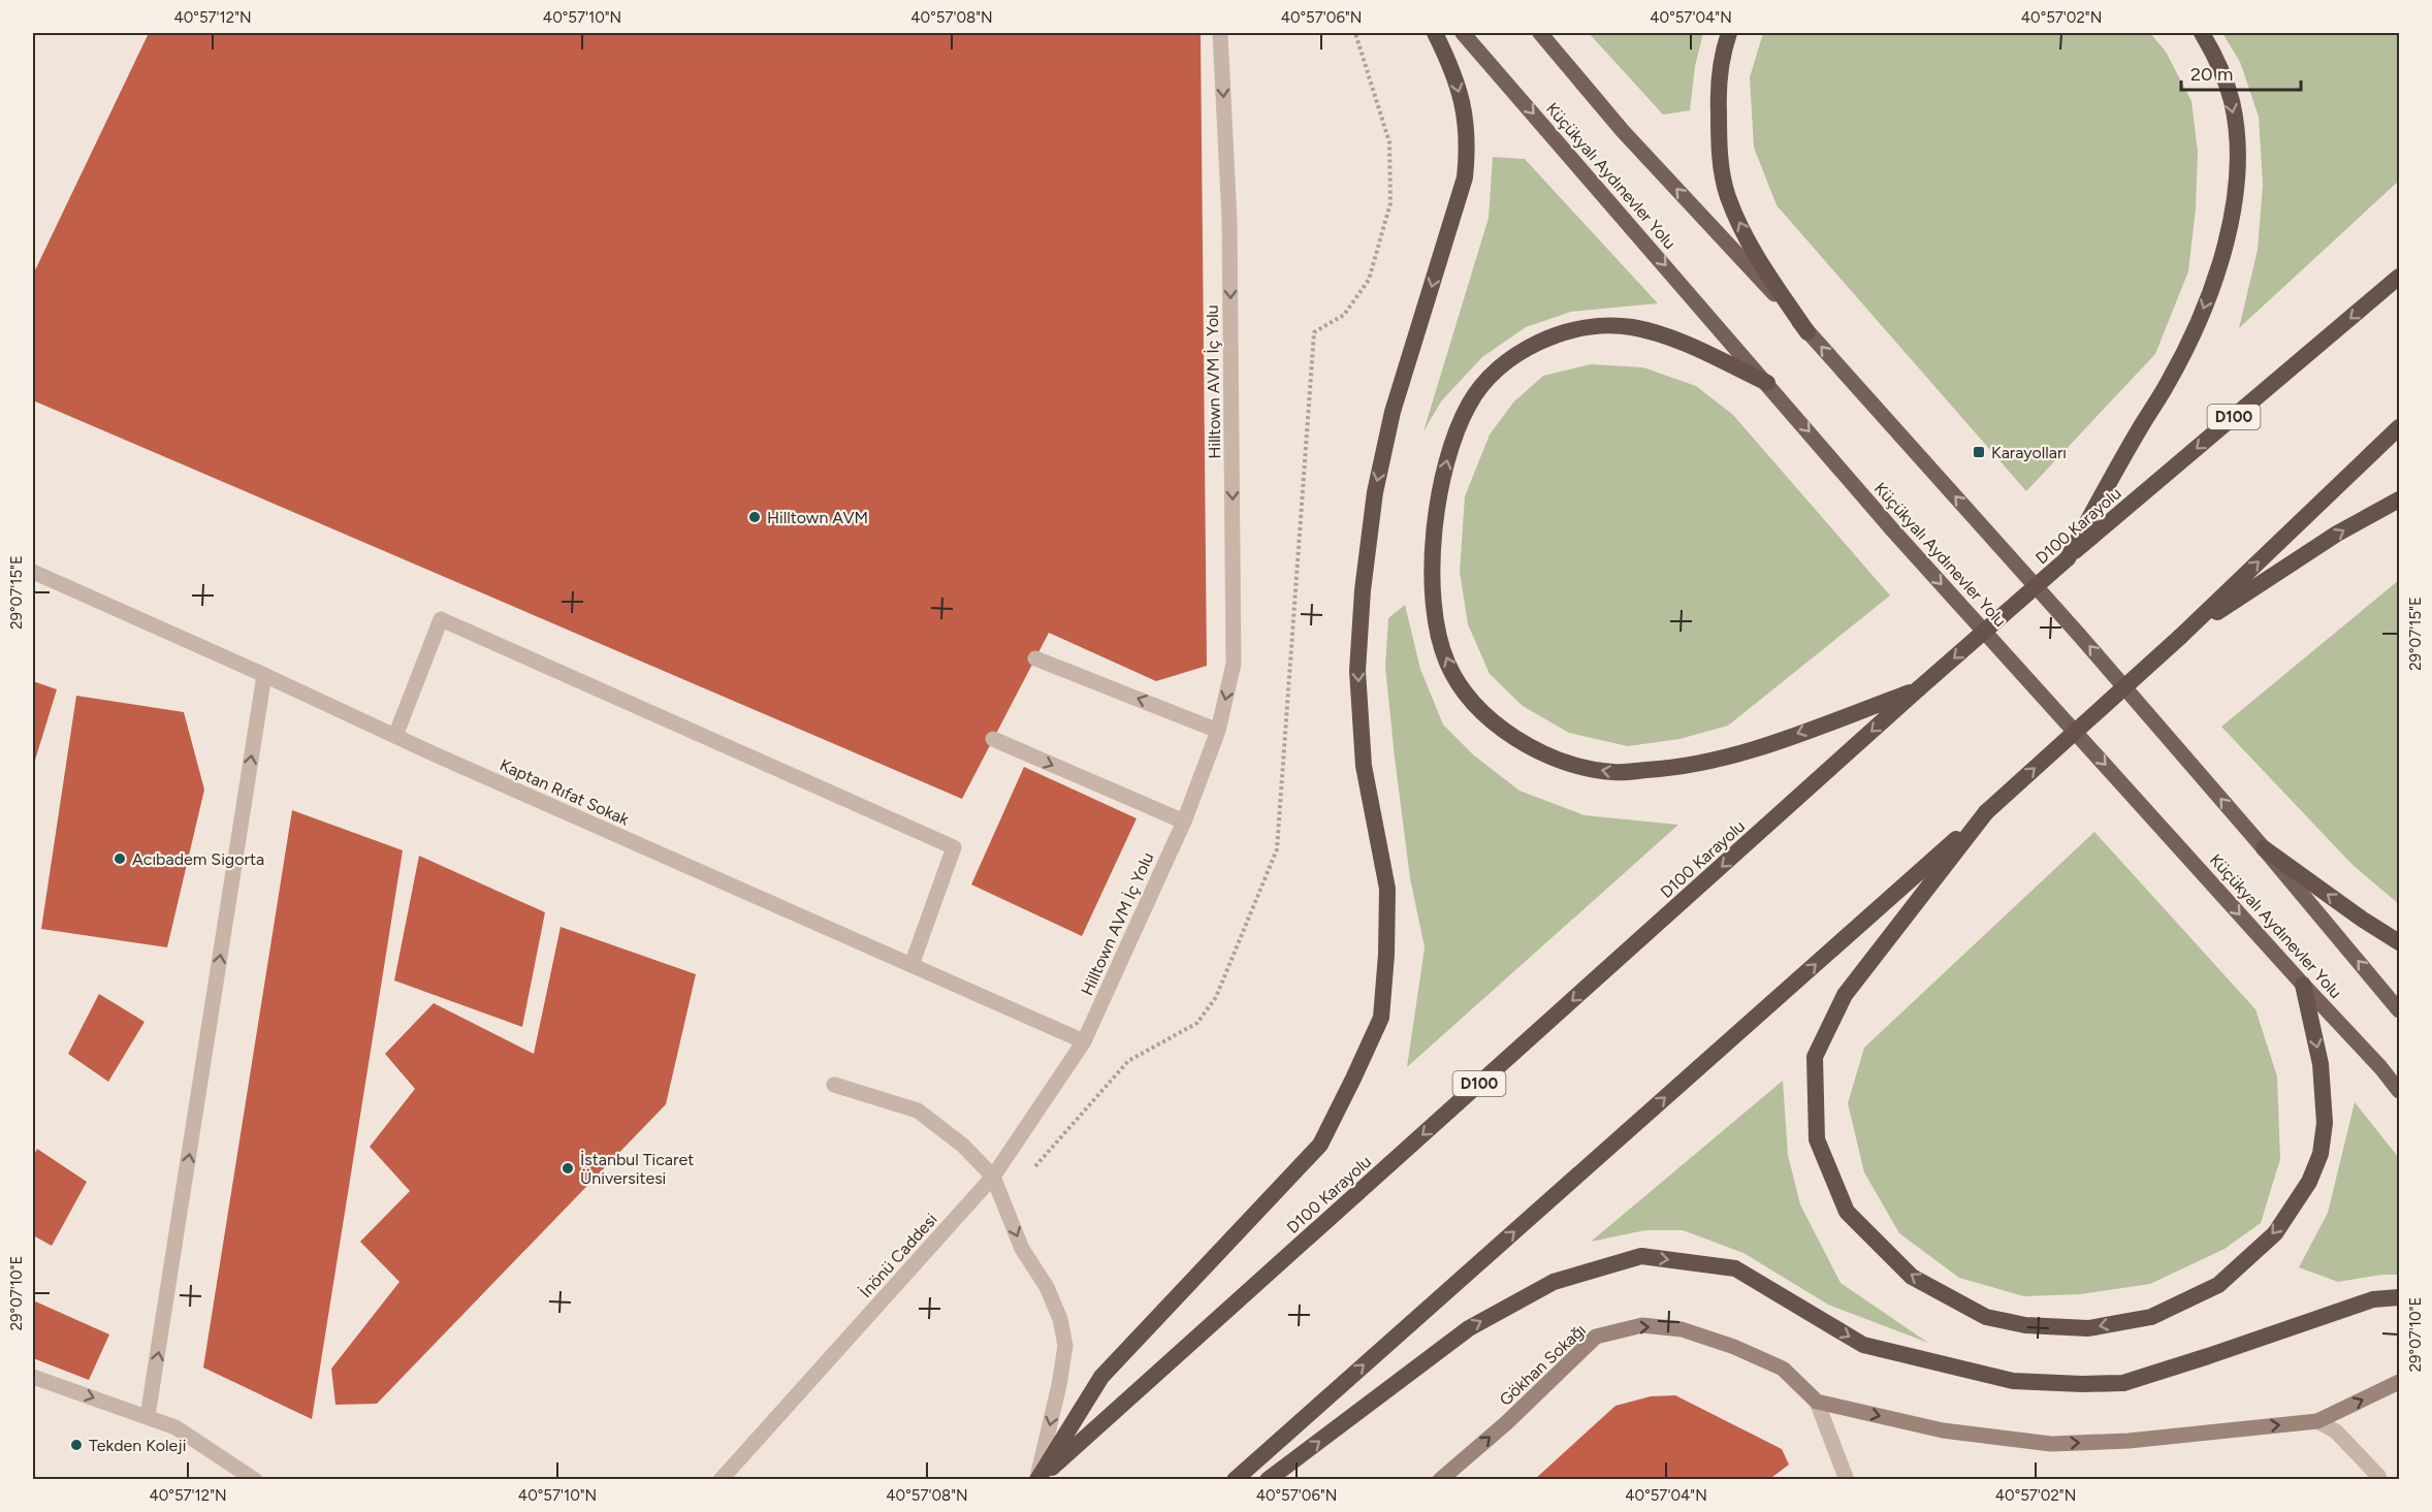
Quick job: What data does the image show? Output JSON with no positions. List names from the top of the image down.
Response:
{
  "streets": {
    "highway": ["D100", "D100 Karayolu"],
    "main road": ["Küçükyalı Aydınevler Yolu", "Gökhan Sokağı"],
    "street": ["Hilltown AVM İç Yolu", "Kaptan Rıfat Sokak", "İnönü Caddesi"]
  },
  "crossings": [
    ["Hilltown AVM İç Yolu", "Kaptan Rıfat Sokak"],
    ["Hilltown AVM İç Yolu", "İnönü Caddesi"],
    ["Kaptan Rıfat Sokak", "İnönü Caddesi"]
  ],
  "one_way": ["Hilltown AVM İç Yolu", "Gökhan Sokağı"],
  "places": {
    "transit": ["Karayolları"],
    "other": [
      "Hilltown AVM",
      "Acıbadem Sigorta",
      "İstanbul Ticaret Üniversitesi",
      "Tekden Koleji"
    ]
  },
  "scale_bar": "20 m",
  "coordinates": [
    "40°57'12\"N",
    "40°57'10\"N",
    "40°57'08\"N",
    "40°57'06\"N",
    "40°57'04\"N",
    "40°57'02\"N",
    "29°07'15\"E",
    "29°07'10\"E"
  ]
}
